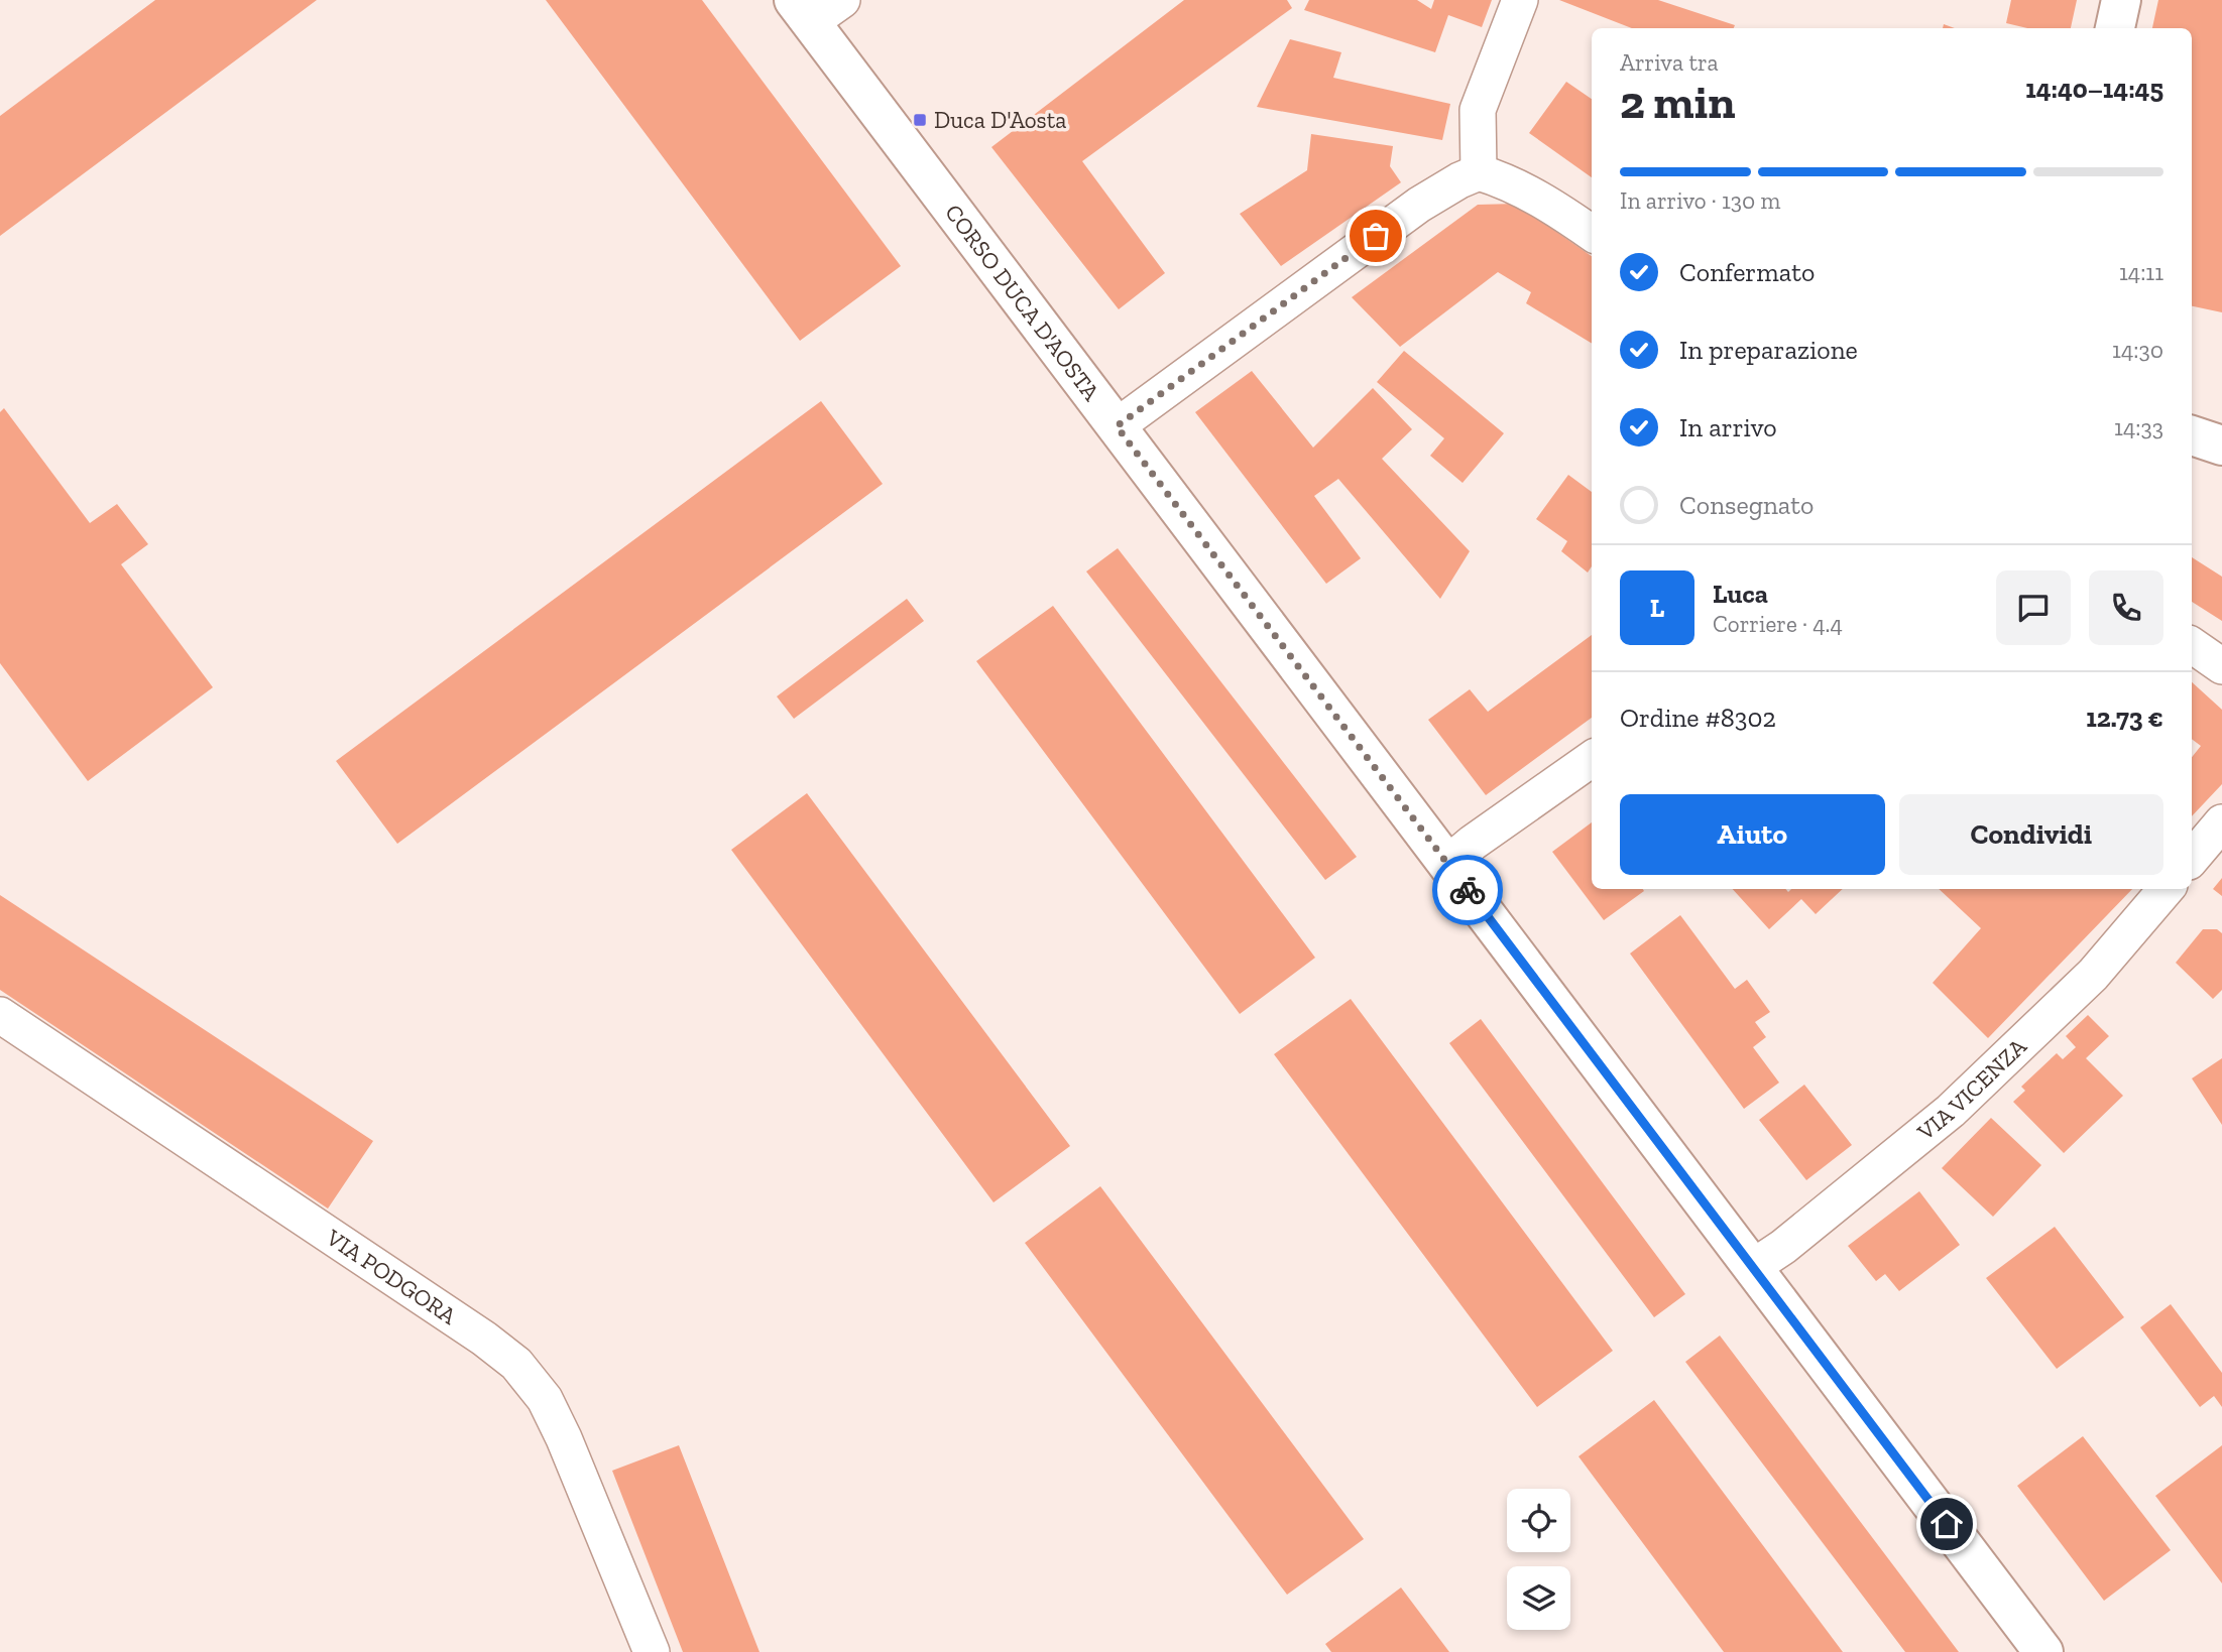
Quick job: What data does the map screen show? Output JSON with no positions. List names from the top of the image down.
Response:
{
  "streets": {
    "street": ["CORSO DUCA D'AOSTA", "VIA VICENZA", "VIA PODGORA"]
  },
  "crossings": [
    ["CORSO DUCA D'AOSTA", "VIA VICENZA"]
  ],
  "places": {
    "transit": ["Duca D'Aosta"]
  },
  "page": {
    "heading": ["2 min", "Arriva tra", "14:40–14:45"],
    "panel": [
      "Luca",
      "Corriere · 4.4",
      "Ordine #8302",
      "12.73 €"
    ],
    "bar": "In arrivo · 130 m",
    "list": [
      ["Confermato", "14:11"],
      ["In preparazione", "14:30"],
      ["In arrivo", "14:33"],
      "Consegnato"
    ],
    "round": "L",
    "buttons": ["Aiuto", "Condividi"]
  }
}
